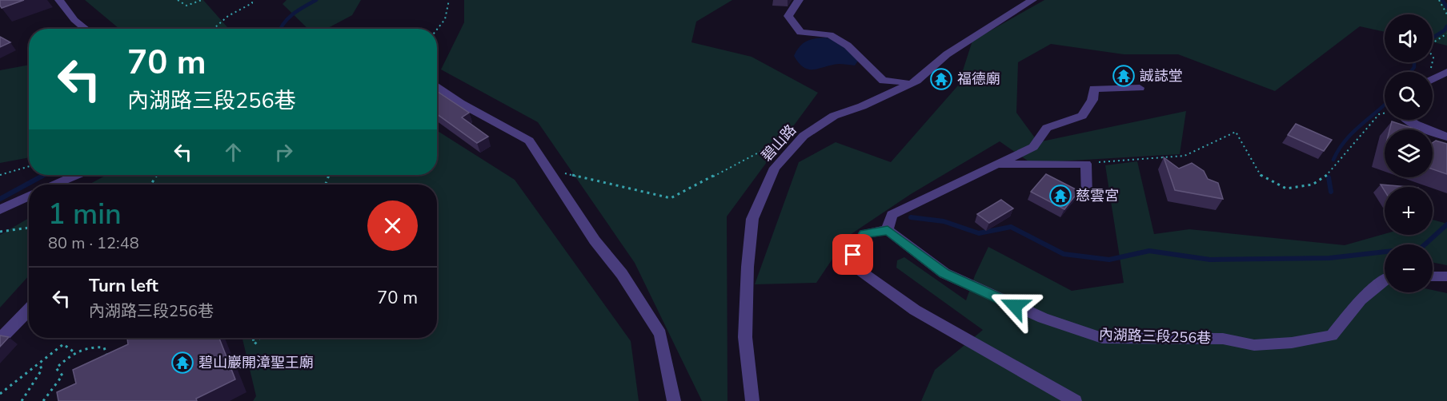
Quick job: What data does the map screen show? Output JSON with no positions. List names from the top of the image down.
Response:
{
  "streets": {
    "street": ["碧山路", "內湖路三段256巷"]
  },
  "places": {
    "temple": [
      "誠誌堂",
      "福德廟",
      "慈雲宮",
      "碧山巖開漳聖王廟"
    ]
  },
  "page": {
    "map_buttons": ["+", "−"],
    "turn": ["70 m", "內湖路三段256巷"],
    "heading": ["1 min", "80 m · 12:48"],
    "list": [
      {
        "name": "Turn left",
        "note": "內湖路三段256巷",
        "value": "70 m"
      }
    ]
  }
}
